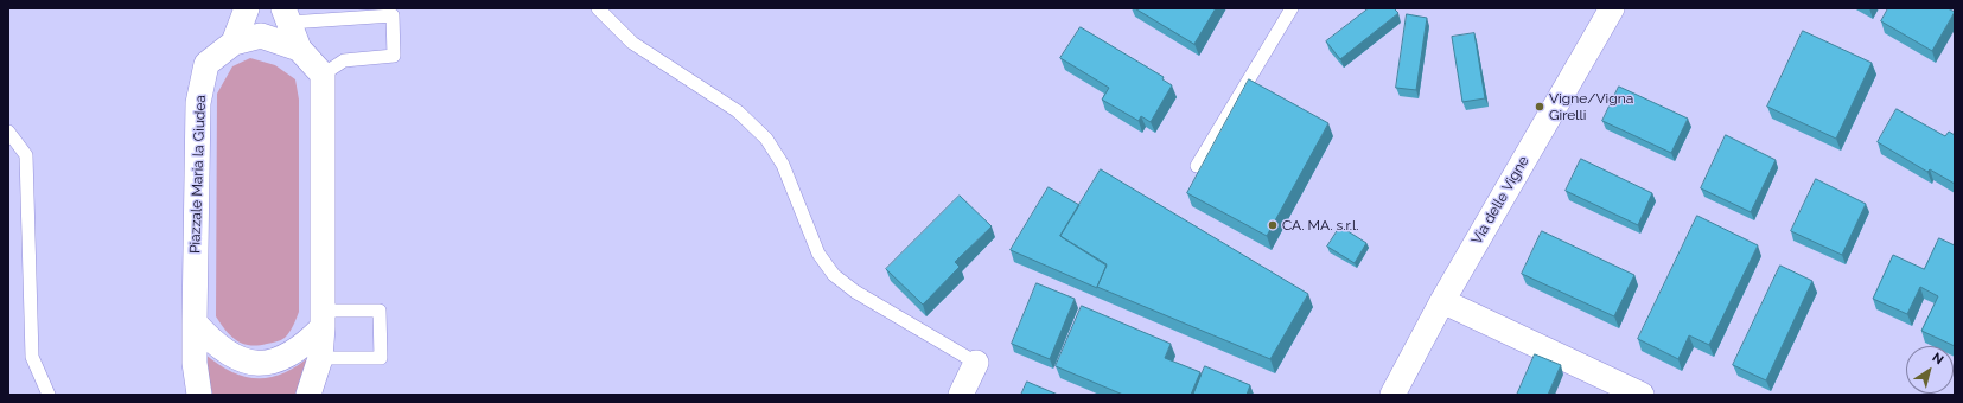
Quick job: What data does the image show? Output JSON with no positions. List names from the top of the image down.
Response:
{
  "streets": {
    "street": ["Piazzale Maria la Giudea", "Via delle Vigne"]
  },
  "places": ["Vigne/Vigna Girelli", "CA. MA. s.r.l."],
  "north": "top right"
}
